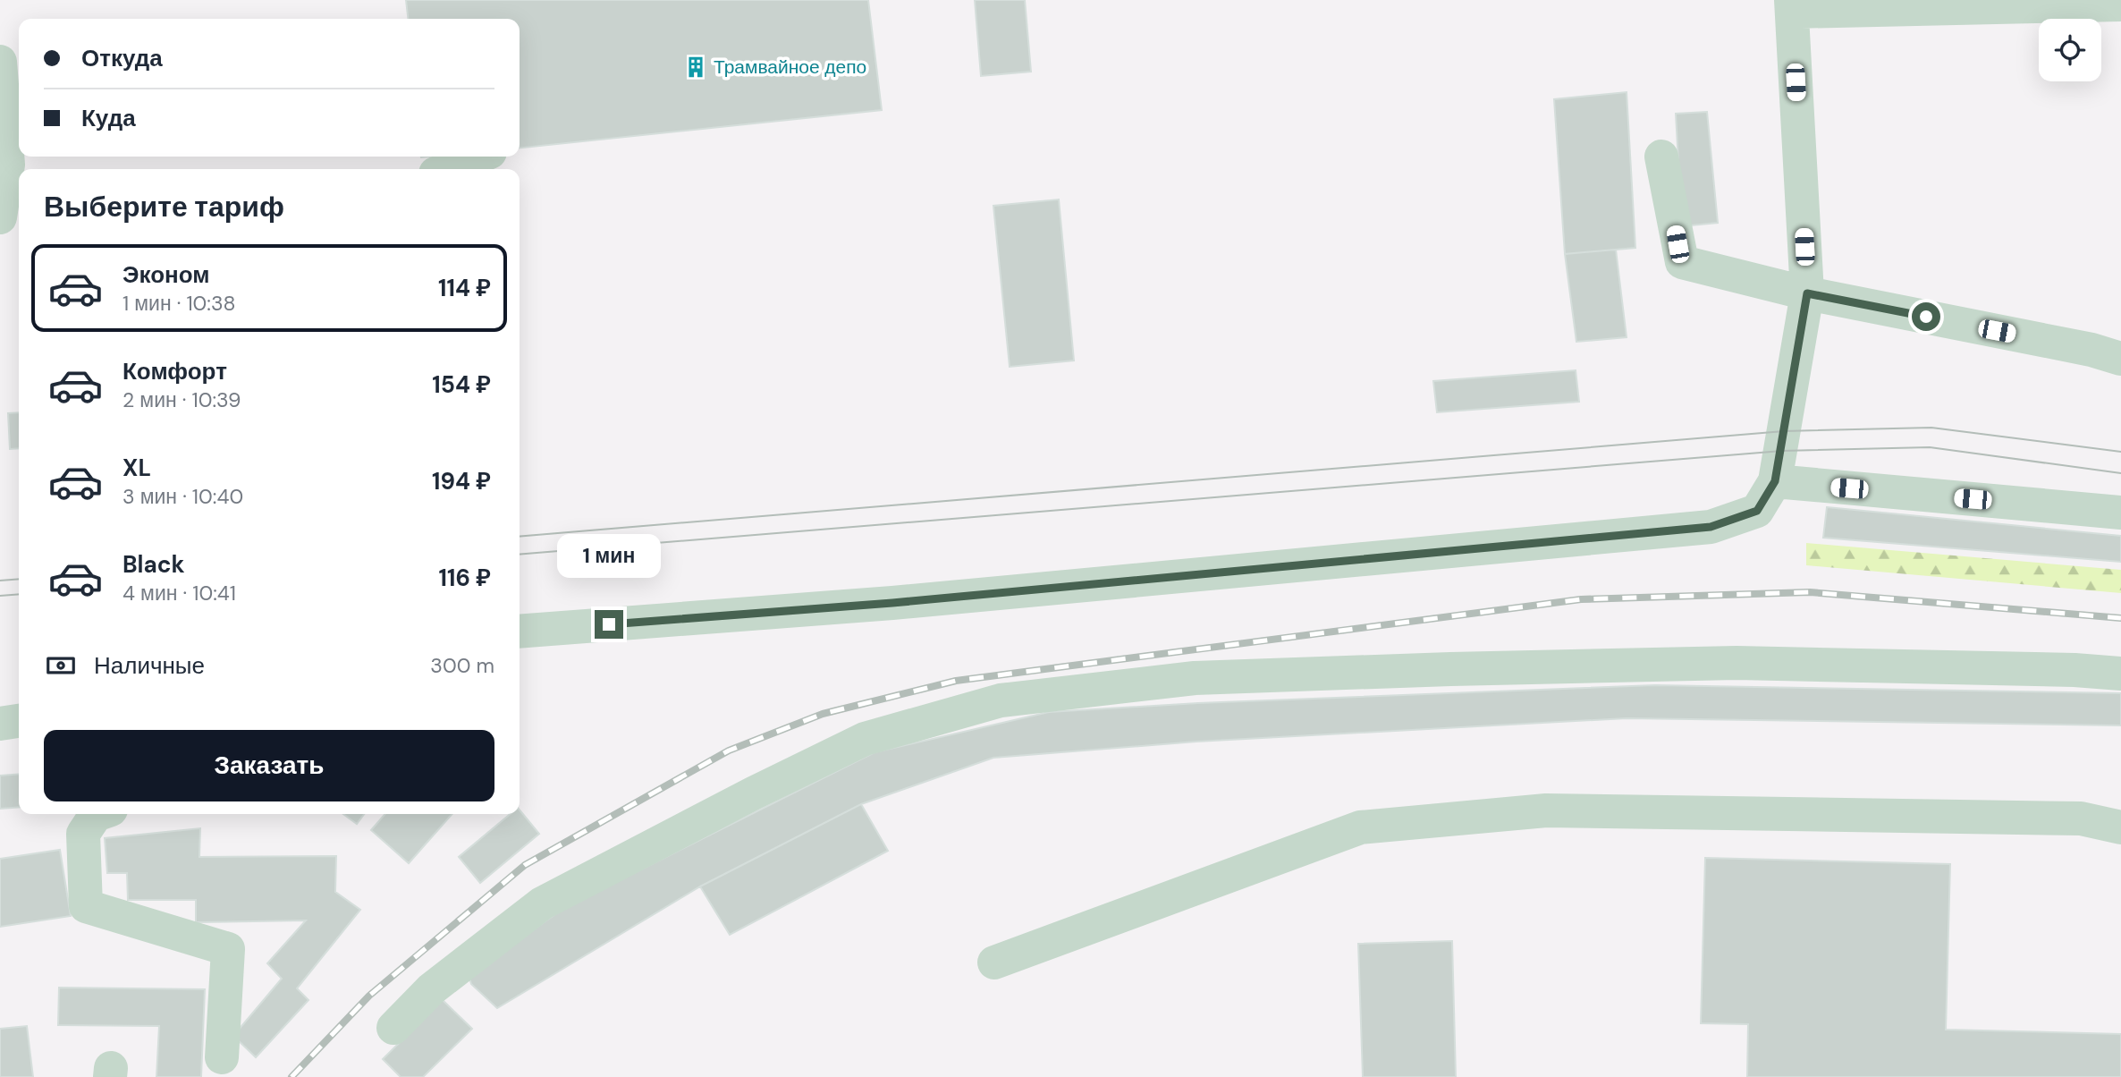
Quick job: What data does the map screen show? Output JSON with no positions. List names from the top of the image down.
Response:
{
  "places": {
    "building": ["Трамвайное депо"]
  },
  "page": {
    "banner": ["Откуда", "Куда"],
    "heading": "Выберите тариф",
    "list": [
      {
        "name": "Эконом",
        "note": "1 мин · 10:38",
        "value": "114 ₽"
      },
      {
        "name": "Комфорт",
        "note": "2 мин · 10:39",
        "value": "154 ₽"
      },
      {
        "name": "XL",
        "note": "3 мин · 10:40",
        "value": "194 ₽"
      },
      {
        "name": "Black",
        "note": "4 мин · 10:41",
        "value": "116 ₽"
      }
    ],
    "bubble": "1 мин",
    "pay": ["Наличные", "300 m"],
    "buttons": "Заказать"
  }
}
